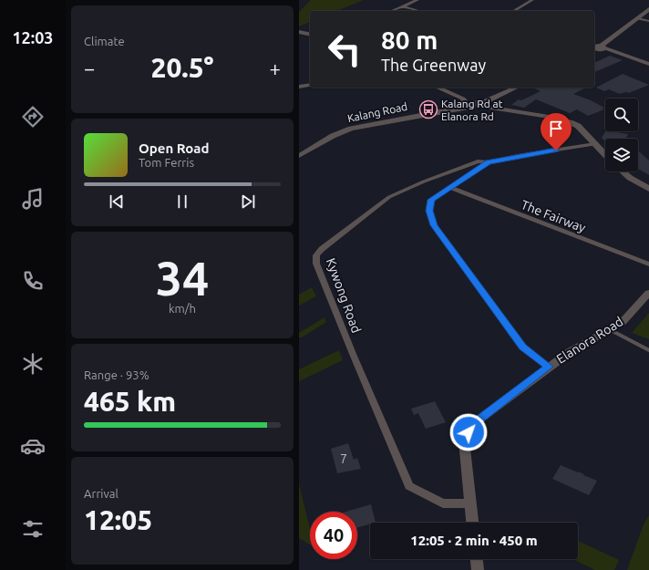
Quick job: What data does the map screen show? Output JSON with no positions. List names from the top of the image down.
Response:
{
  "streets": {
    "street": [
      "Kalang Road",
      "The Fairway",
      "Kywong Road",
      "Elanora Road"
    ]
  },
  "crossings": [
    ["Kywong Road", "Elanora Road"]
  ],
  "places": {
    "bus stop": ["Kalang Rd at Elanora Rd"]
  },
  "house_numbers": ["7"],
  "page": {
    "tabs": "12:03",
    "tile": [
      "Climate",
      ["34", "km/h"],
      ["Range · 93%", "465 km"],
      ["Arrival", "12:05"]
    ],
    "turn": ["80 m", "The Greenway"],
    "heat": ["−", "20.5°", "+"],
    "song": ["Open Road", "Tom Ferris"],
    "limit": "40",
    "trip": "12:05 · 2 min · 450 m"
  }
}
